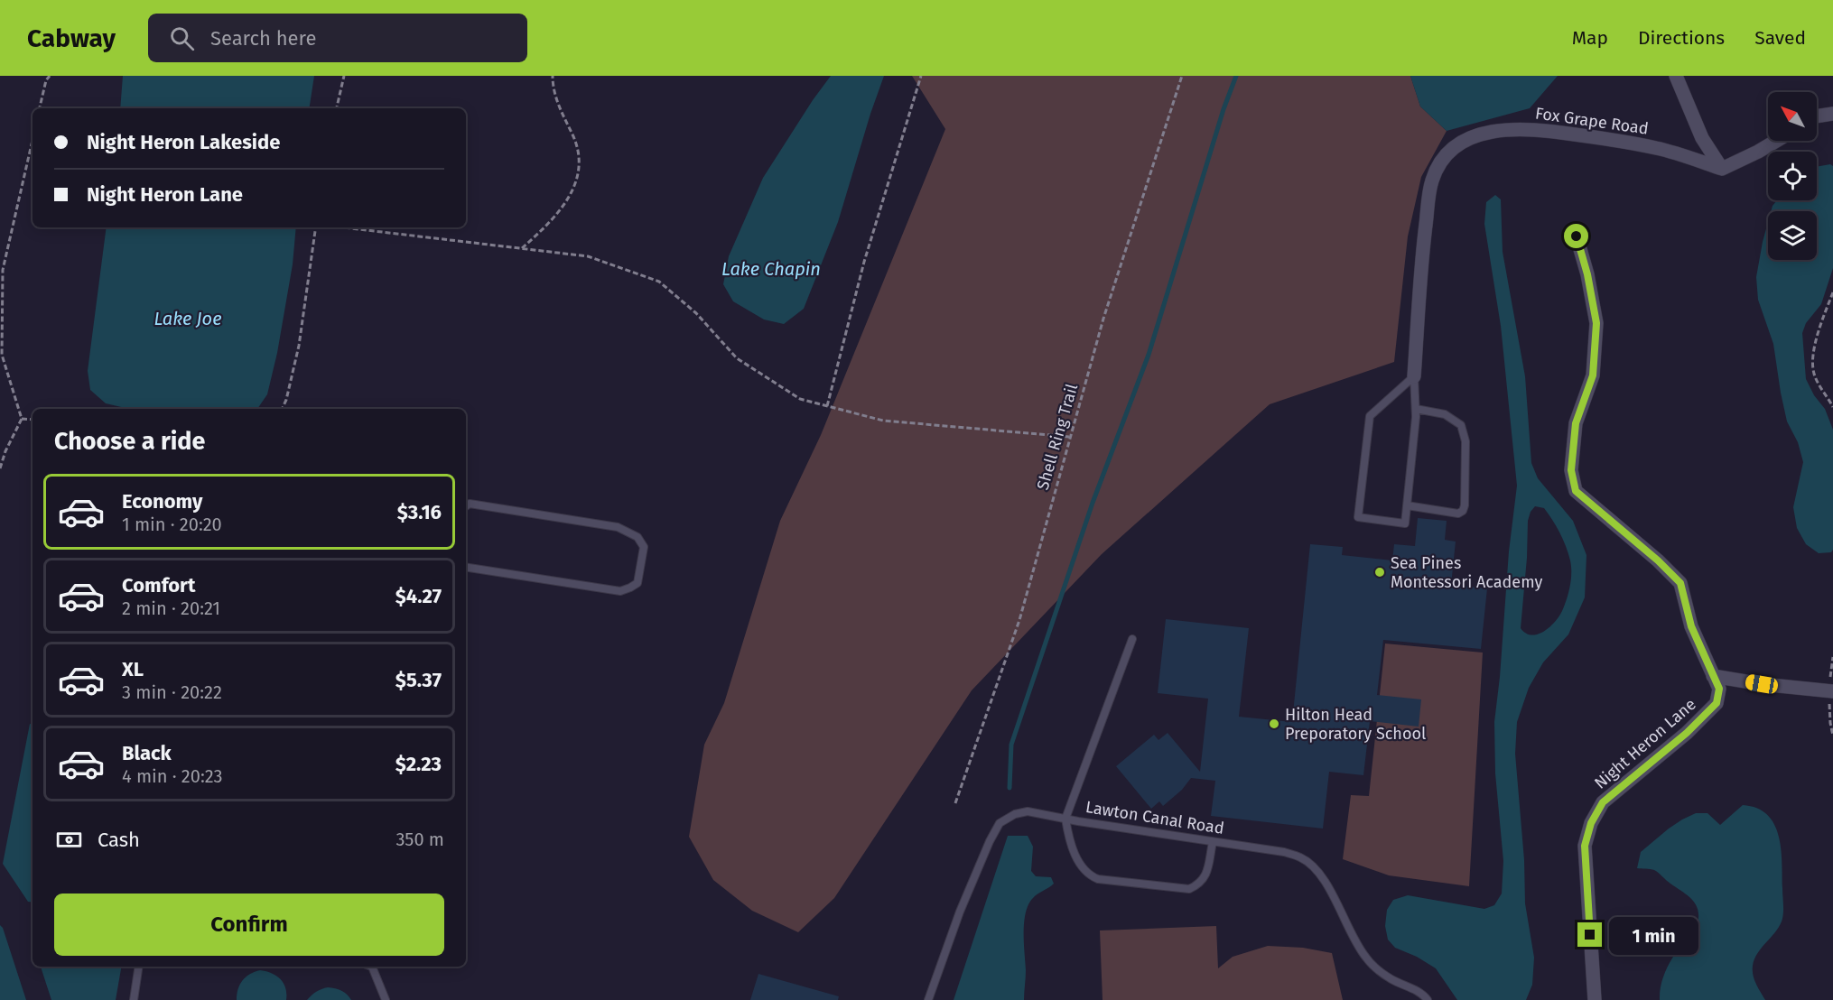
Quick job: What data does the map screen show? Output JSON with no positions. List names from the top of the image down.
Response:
{
  "streets": {
    "street": ["Fox Grape Road", "Night Heron Lane"],
    "lane": ["Lawton Canal Road"],
    "path": ["Shell Ring Trail"]
  },
  "water": ["Lake Chapin", "Lake Joe"],
  "places": ["Sea Pines Montessori Academy", "Hilton Head Preporatory School"],
  "north": "top left",
  "page": {
    "header": "Cabway",
    "search": "Search here",
    "nav": ["Map", "Directions", "Saved"],
    "banner": ["Night Heron Lakeside", "Night Heron Lane"],
    "heading": "Choose a ride",
    "list": [
      {
        "name": "Economy",
        "note": "1 min · 20:20",
        "value": "$3.16"
      },
      {
        "name": "Comfort",
        "note": "2 min · 20:21",
        "value": "$4.27"
      },
      {
        "name": "XL",
        "note": "3 min · 20:22",
        "value": "$5.37"
      },
      {
        "name": "Black",
        "note": "4 min · 20:23",
        "value": "$2.23"
      }
    ],
    "pay": ["Cash", "350 m"],
    "buttons": "Confirm",
    "bubble": "1 min"
  }
}
